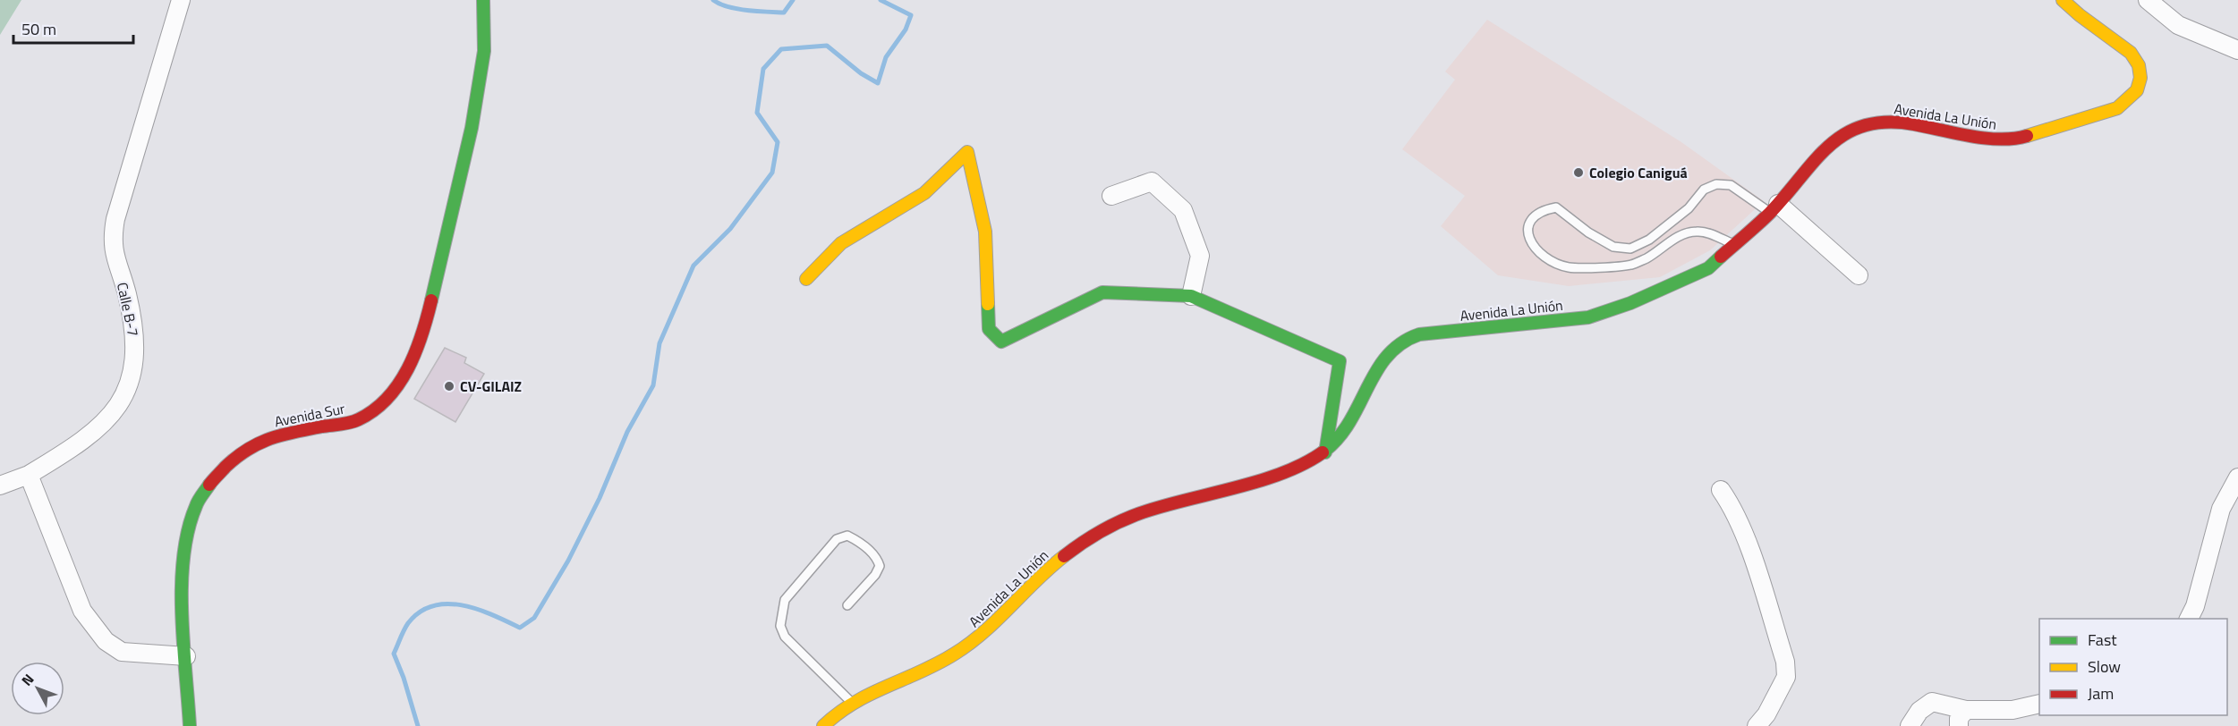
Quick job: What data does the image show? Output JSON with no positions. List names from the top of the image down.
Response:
{
  "streets": {
    "street": ["Avenida La Unión", "Calle B-7", "Avenida Sur"]
  },
  "places": ["Colegio Caniguá", "CV-GILAIZ"],
  "legend": ["Fast", "Slow", "Jam"],
  "scale_bar": "50 m",
  "north": "top left"
}
